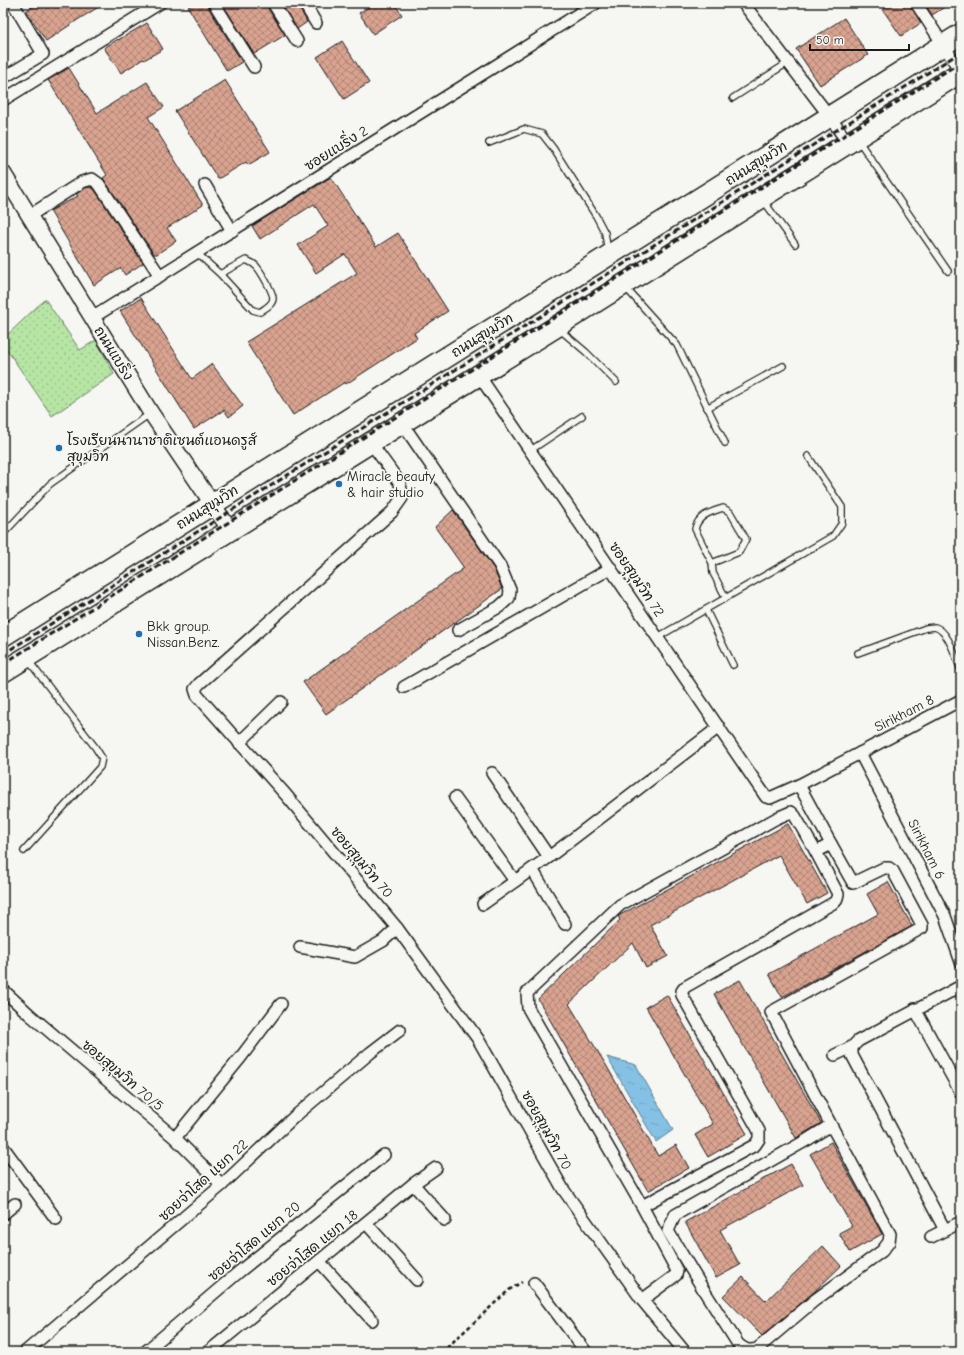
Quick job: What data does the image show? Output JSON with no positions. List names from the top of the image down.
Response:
{
  "streets": {
    "highway": ["ถนนสุขุมวิท"],
    "main road": ["ถนนแบริ่ง"],
    "street": [
      "ซอยแบริ่ง 2",
      "ซอยสุขุมวิท 72",
      "Sirikham 8",
      "Sirikham 6",
      "ซอยสุขุมวิท 70",
      "ซอยสุขุมวิท 70/5",
      "ซอยจ่าโสด แยก 22",
      "ซอยจ่าโสด แยก 20",
      "ซอยจ่าโสด แยก 18"
    ]
  },
  "crossings": [
    ["ซอยแบริ่ง 2", "ถนนแบริ่ง"],
    ["ถนนสุขุมวิท", "ถนนแบริ่ง"],
    ["ซอยสุขุมวิท 72", "Sirikham 8"],
    ["Sirikham 8", "Sirikham 6"],
    ["ซอยสุขุมวิท 70/5", "ซอยจ่าโสด แยก 22"]
  ],
  "places": ["โรงเรียนนานาชาติเซนต์แอนดรูส์ สุขุมวิท", "Miracle beauty & hair studio", "Bkk group. Nissan.Benz."],
  "scale_bar": "50 m"
}
